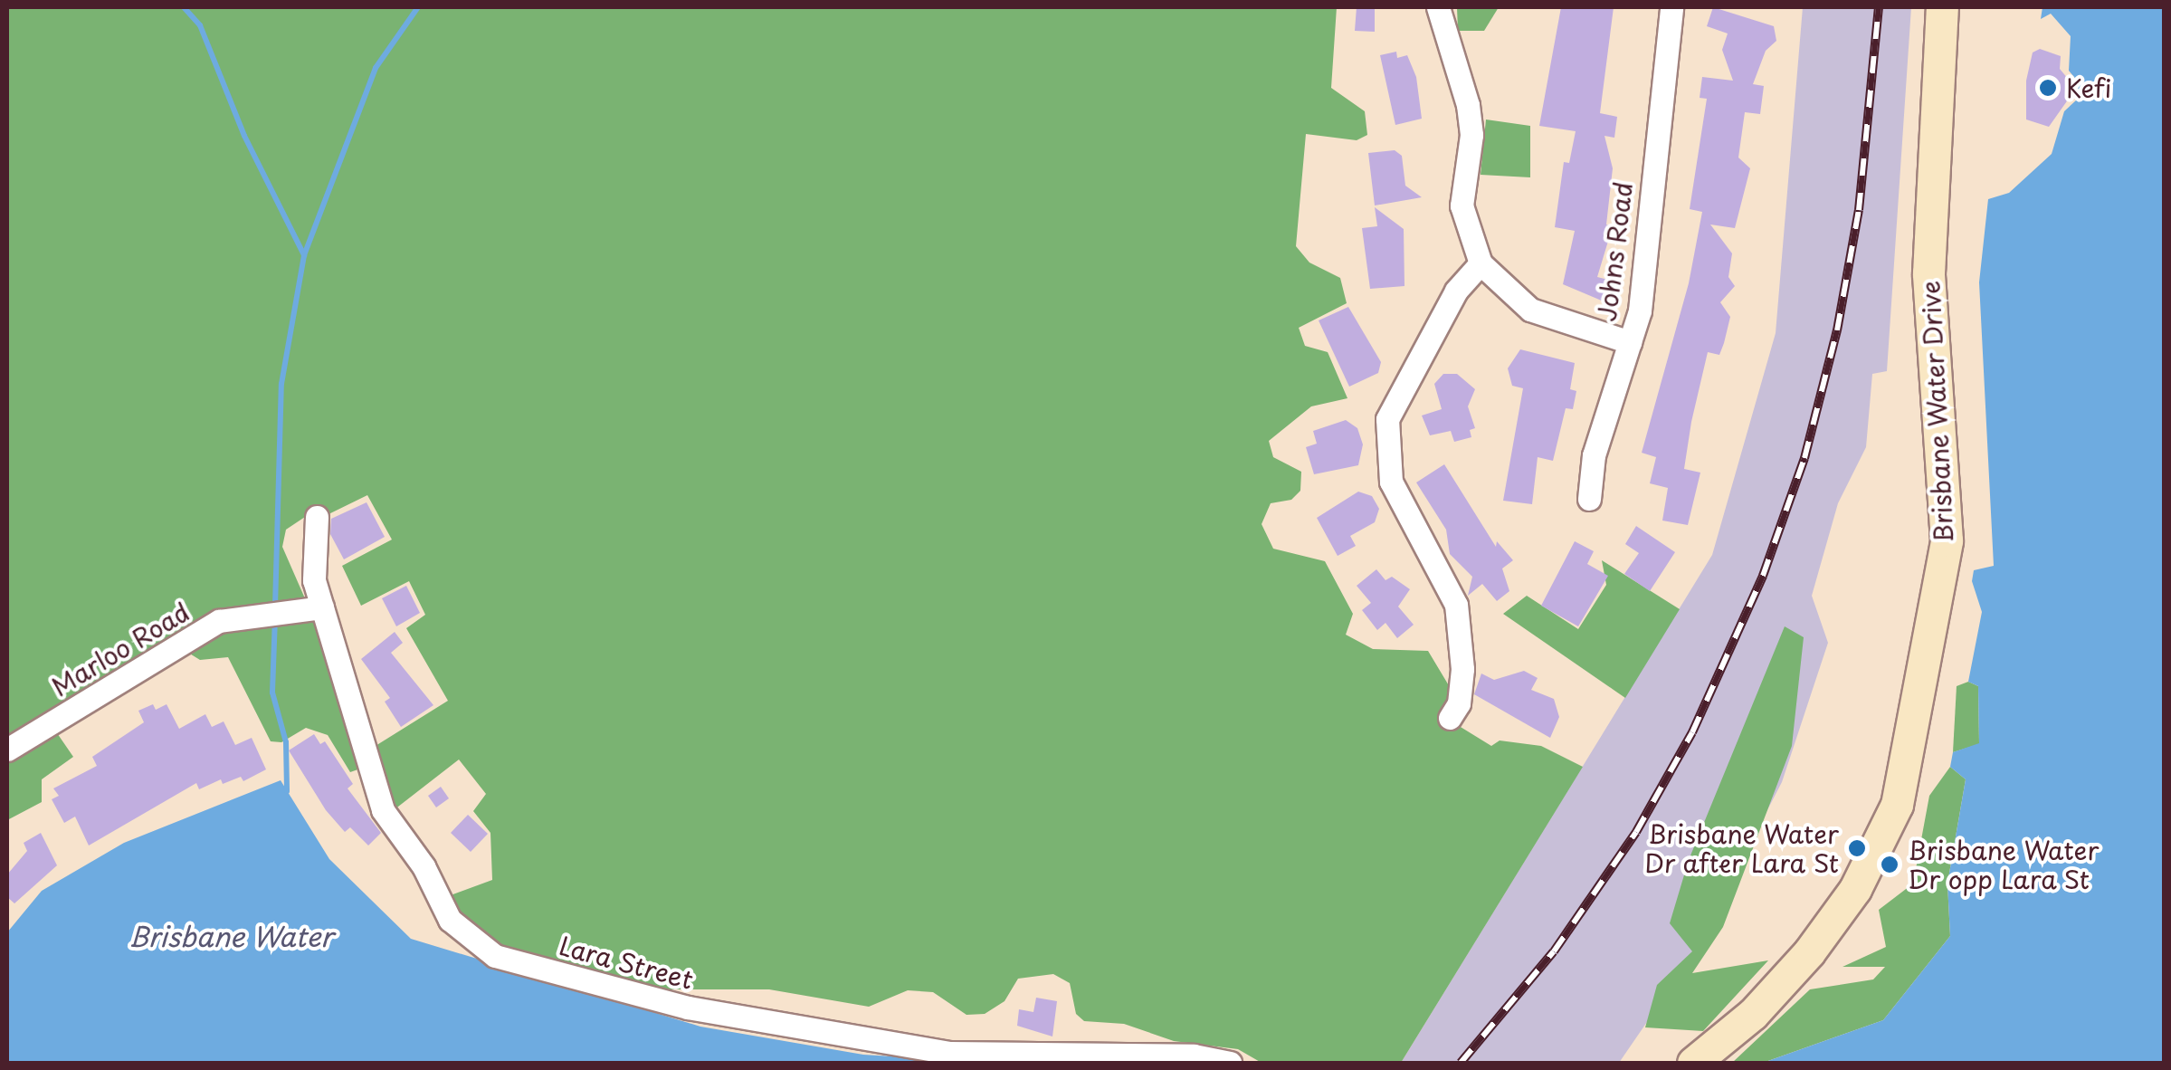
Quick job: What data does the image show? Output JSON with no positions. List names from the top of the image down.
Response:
{
  "streets": {
    "main road": ["Brisbane Water Drive"],
    "street": ["Johns Road", "Marloo Road", "Lara Street"]
  },
  "crossings": [
    ["Marloo Road", "Lara Street"]
  ],
  "water": ["Brisbane Water"],
  "places": ["Kefi", "Brisbane Water Dr after Lara St", "Brisbane Water Dr opp Lara St"]
}
